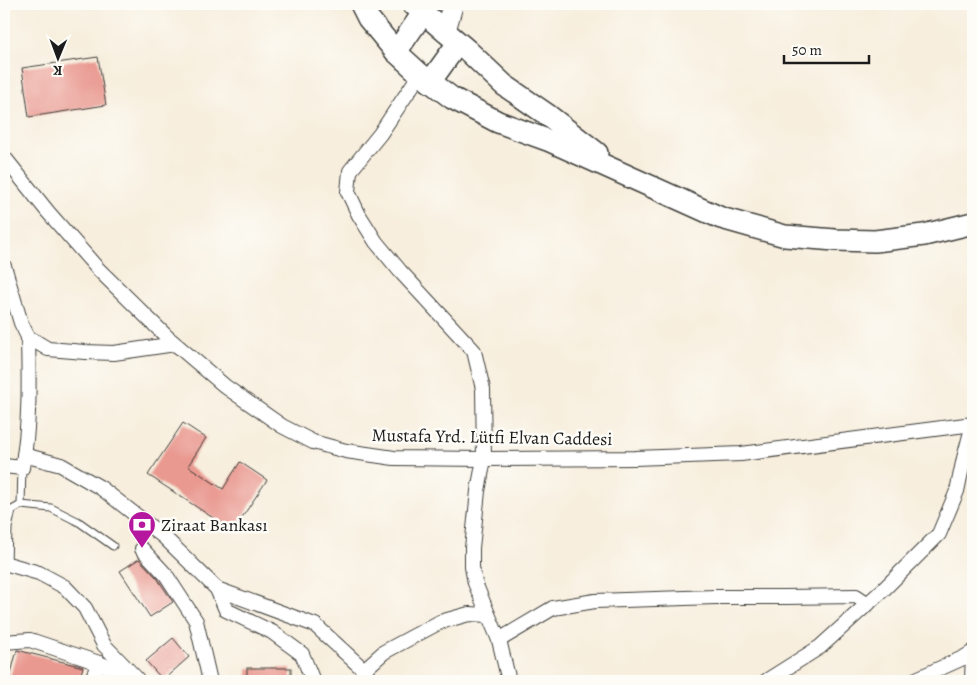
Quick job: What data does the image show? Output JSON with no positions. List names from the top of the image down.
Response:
{
  "streets": {
    "street": ["Mustafa Yrd. Lütfi Elvan Caddesi"]
  },
  "places": {
    "bank": ["Ziraat Bankası"]
  },
  "scale_bar": "50 m",
  "north": "bottom"
}
